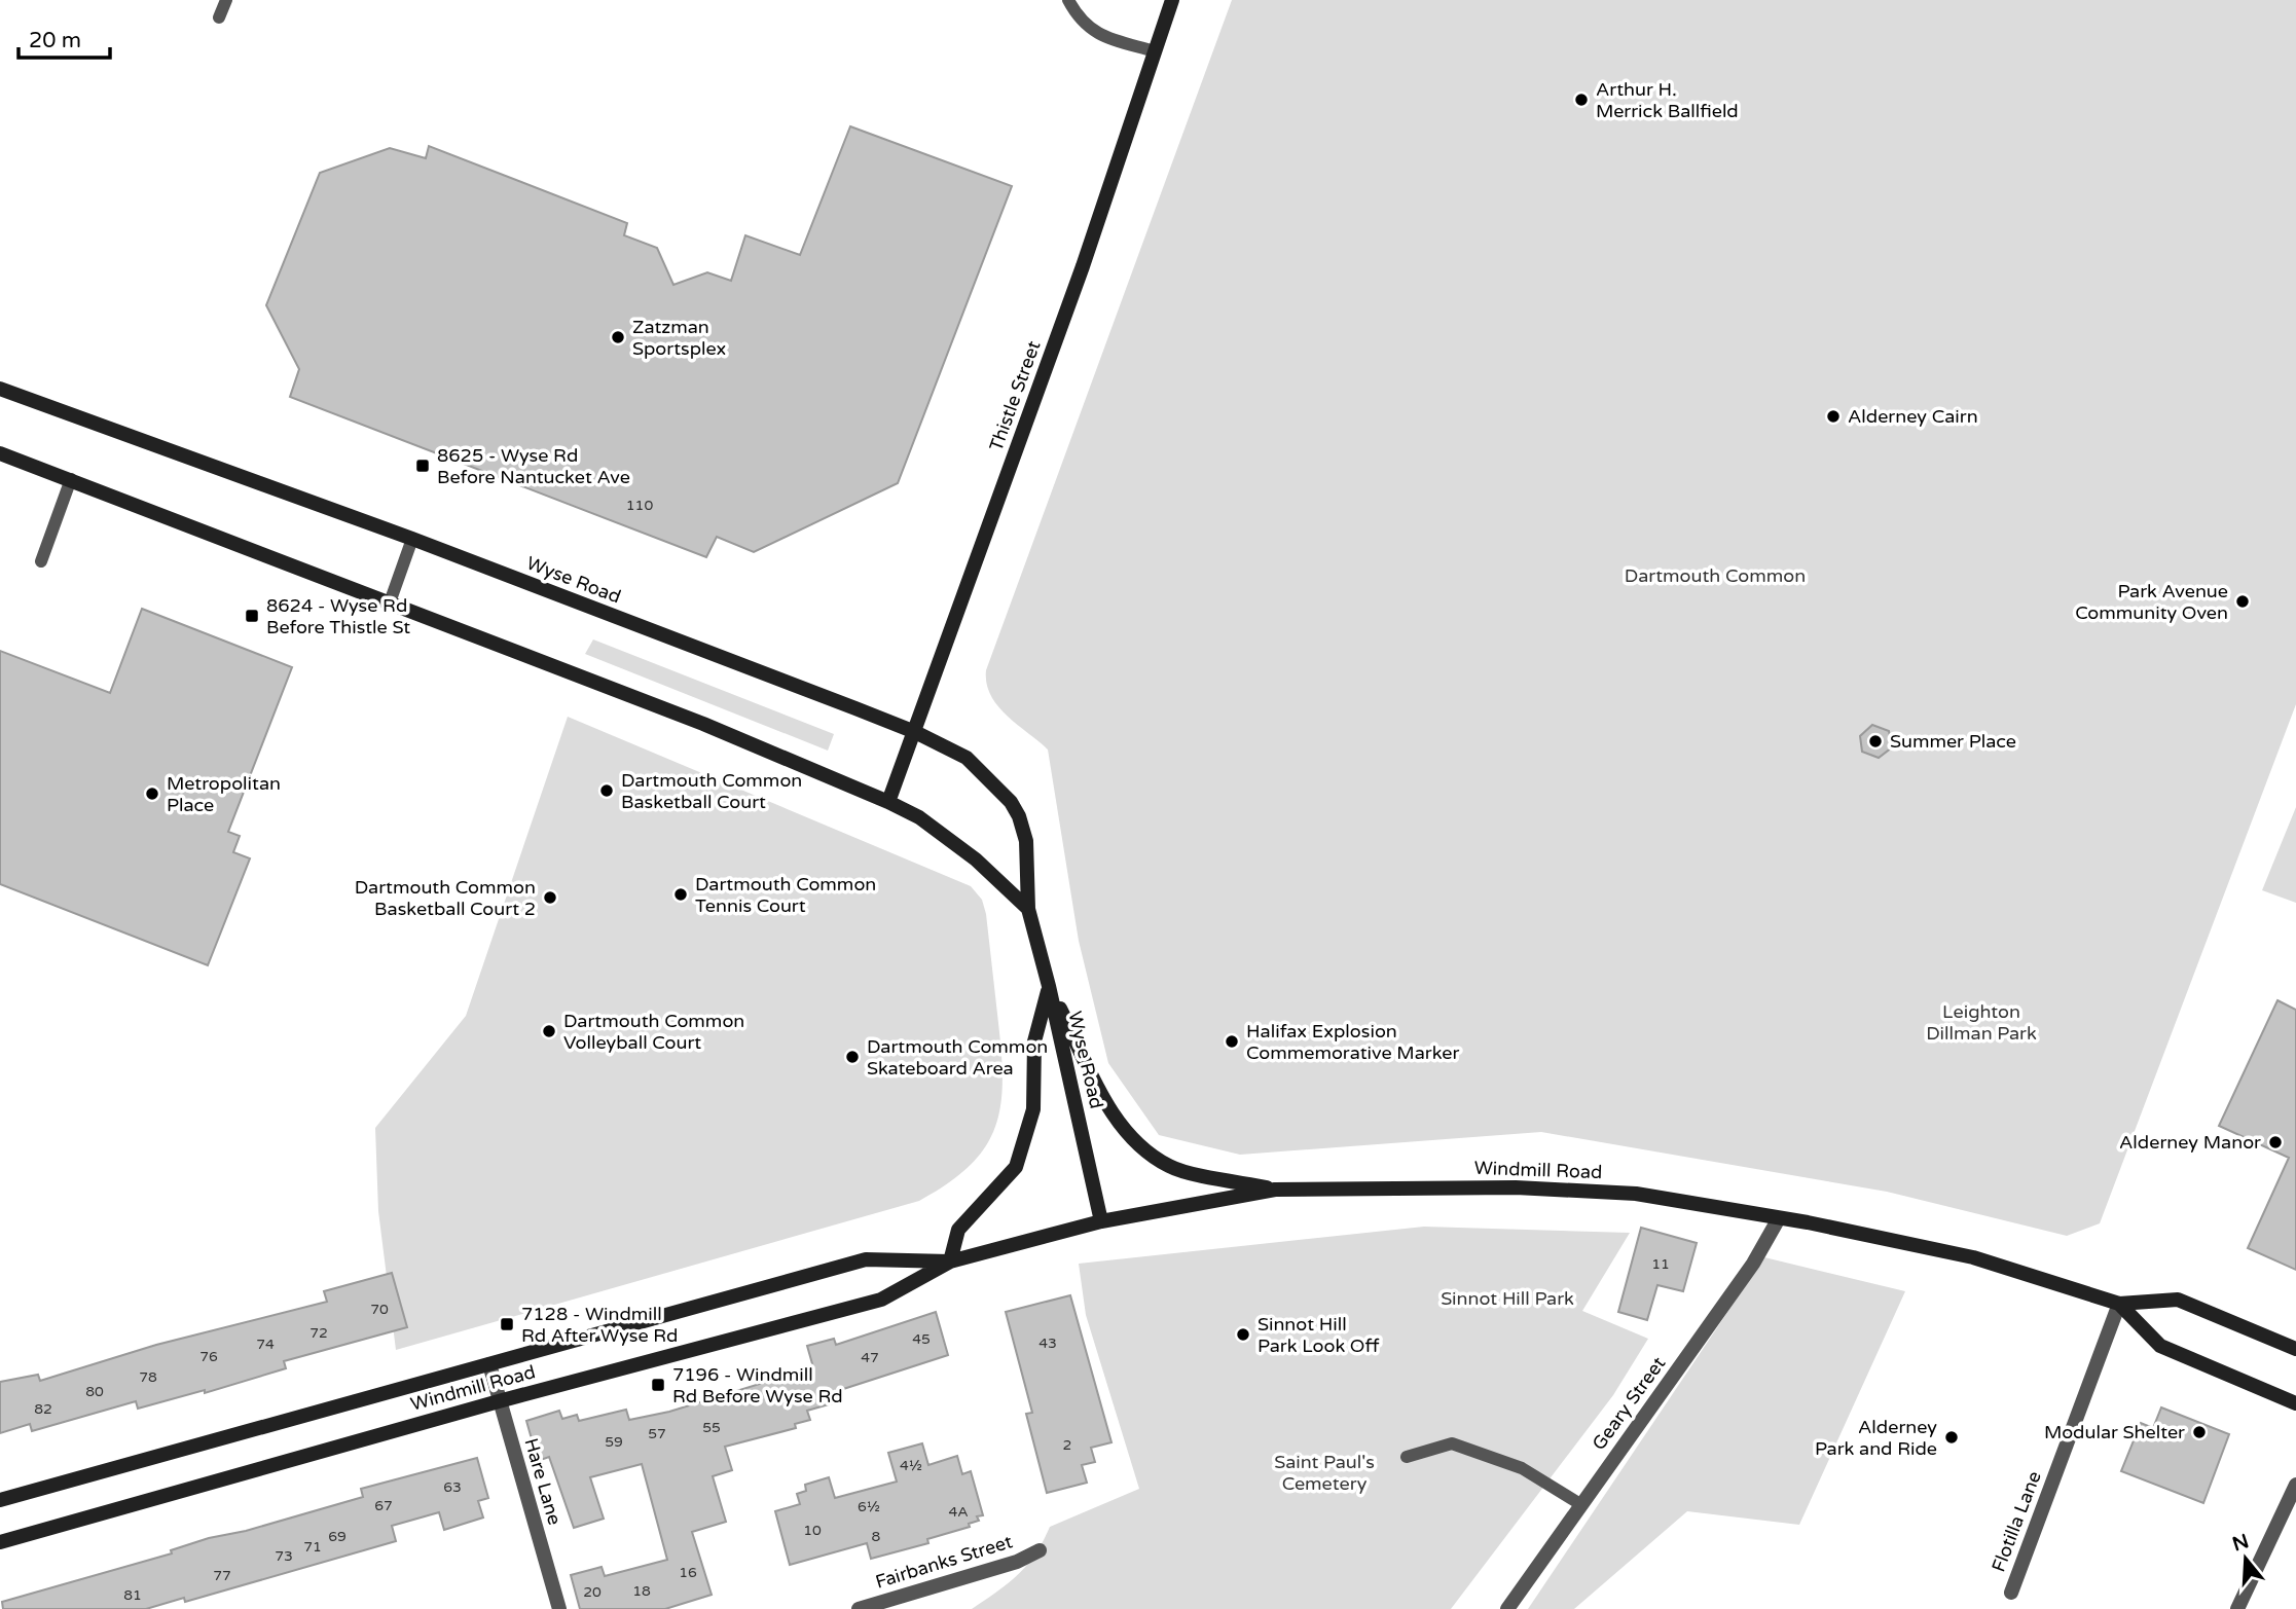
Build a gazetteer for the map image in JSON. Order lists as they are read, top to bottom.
{
  "streets": {
    "main road": ["Thistle Street", "Wyse Road", "Windmill Road"],
    "street": [
      "Geary Street",
      "Hare Lane",
      "Flotilla Lane",
      "Fairbanks Street"
    ]
  },
  "crossings": [
    ["Thistle Street", "Wyse Road"],
    ["Wyse Road", "Windmill Road"],
    ["Windmill Road", "Geary Street"],
    ["Windmill Road", "Hare Lane"],
    ["Windmill Road", "Flotilla Lane"]
  ],
  "parks": [
    "Dartmouth Common",
    "Leighton Dillman Park",
    "Sinnot Hill Park",
    "Saint Paul's Cemetery"
  ],
  "places": {
    "other": [
      "Arthur H. Merrick Ballfield",
      "Zatzman Sportsplex",
      "Alderney Cairn",
      "Park Avenue Community Oven",
      "Summer Place",
      "Dartmouth Common Basketball Court",
      "Metropolitan Place",
      "Dartmouth Common Tennis Court",
      "Dartmouth Common Basketball Court 2",
      "Dartmouth Common Volleyball Court",
      "Halifax Explosion Commemorative Marker",
      "Dartmouth Common Skateboard Area",
      "Alderney Manor",
      "Sinnot Hill Park Look Off",
      "Modular Shelter",
      "Alderney Park and Ride"
    ],
    "transit": [
      "8625 - Wyse Rd Before Nantucket Ave",
      "8624 - Wyse Rd Before Thistle St",
      "7128 - Windmill Rd After Wyse Rd",
      "7196 - Windmill Rd Before Wyse Rd"
    ]
  },
  "house_numbers": [
    "110",
    "11",
    "70",
    "72",
    "45",
    "43",
    "74",
    "76",
    "47",
    "78",
    "80",
    "82",
    "55",
    "57",
    "59",
    "2",
    "4½",
    "63",
    "67",
    "6½",
    "4A",
    "10",
    "69",
    "8",
    "71",
    "73",
    "16",
    "77",
    "18",
    "20",
    "81"
  ],
  "scale_bar": "20 m",
  "north": "top"
}
